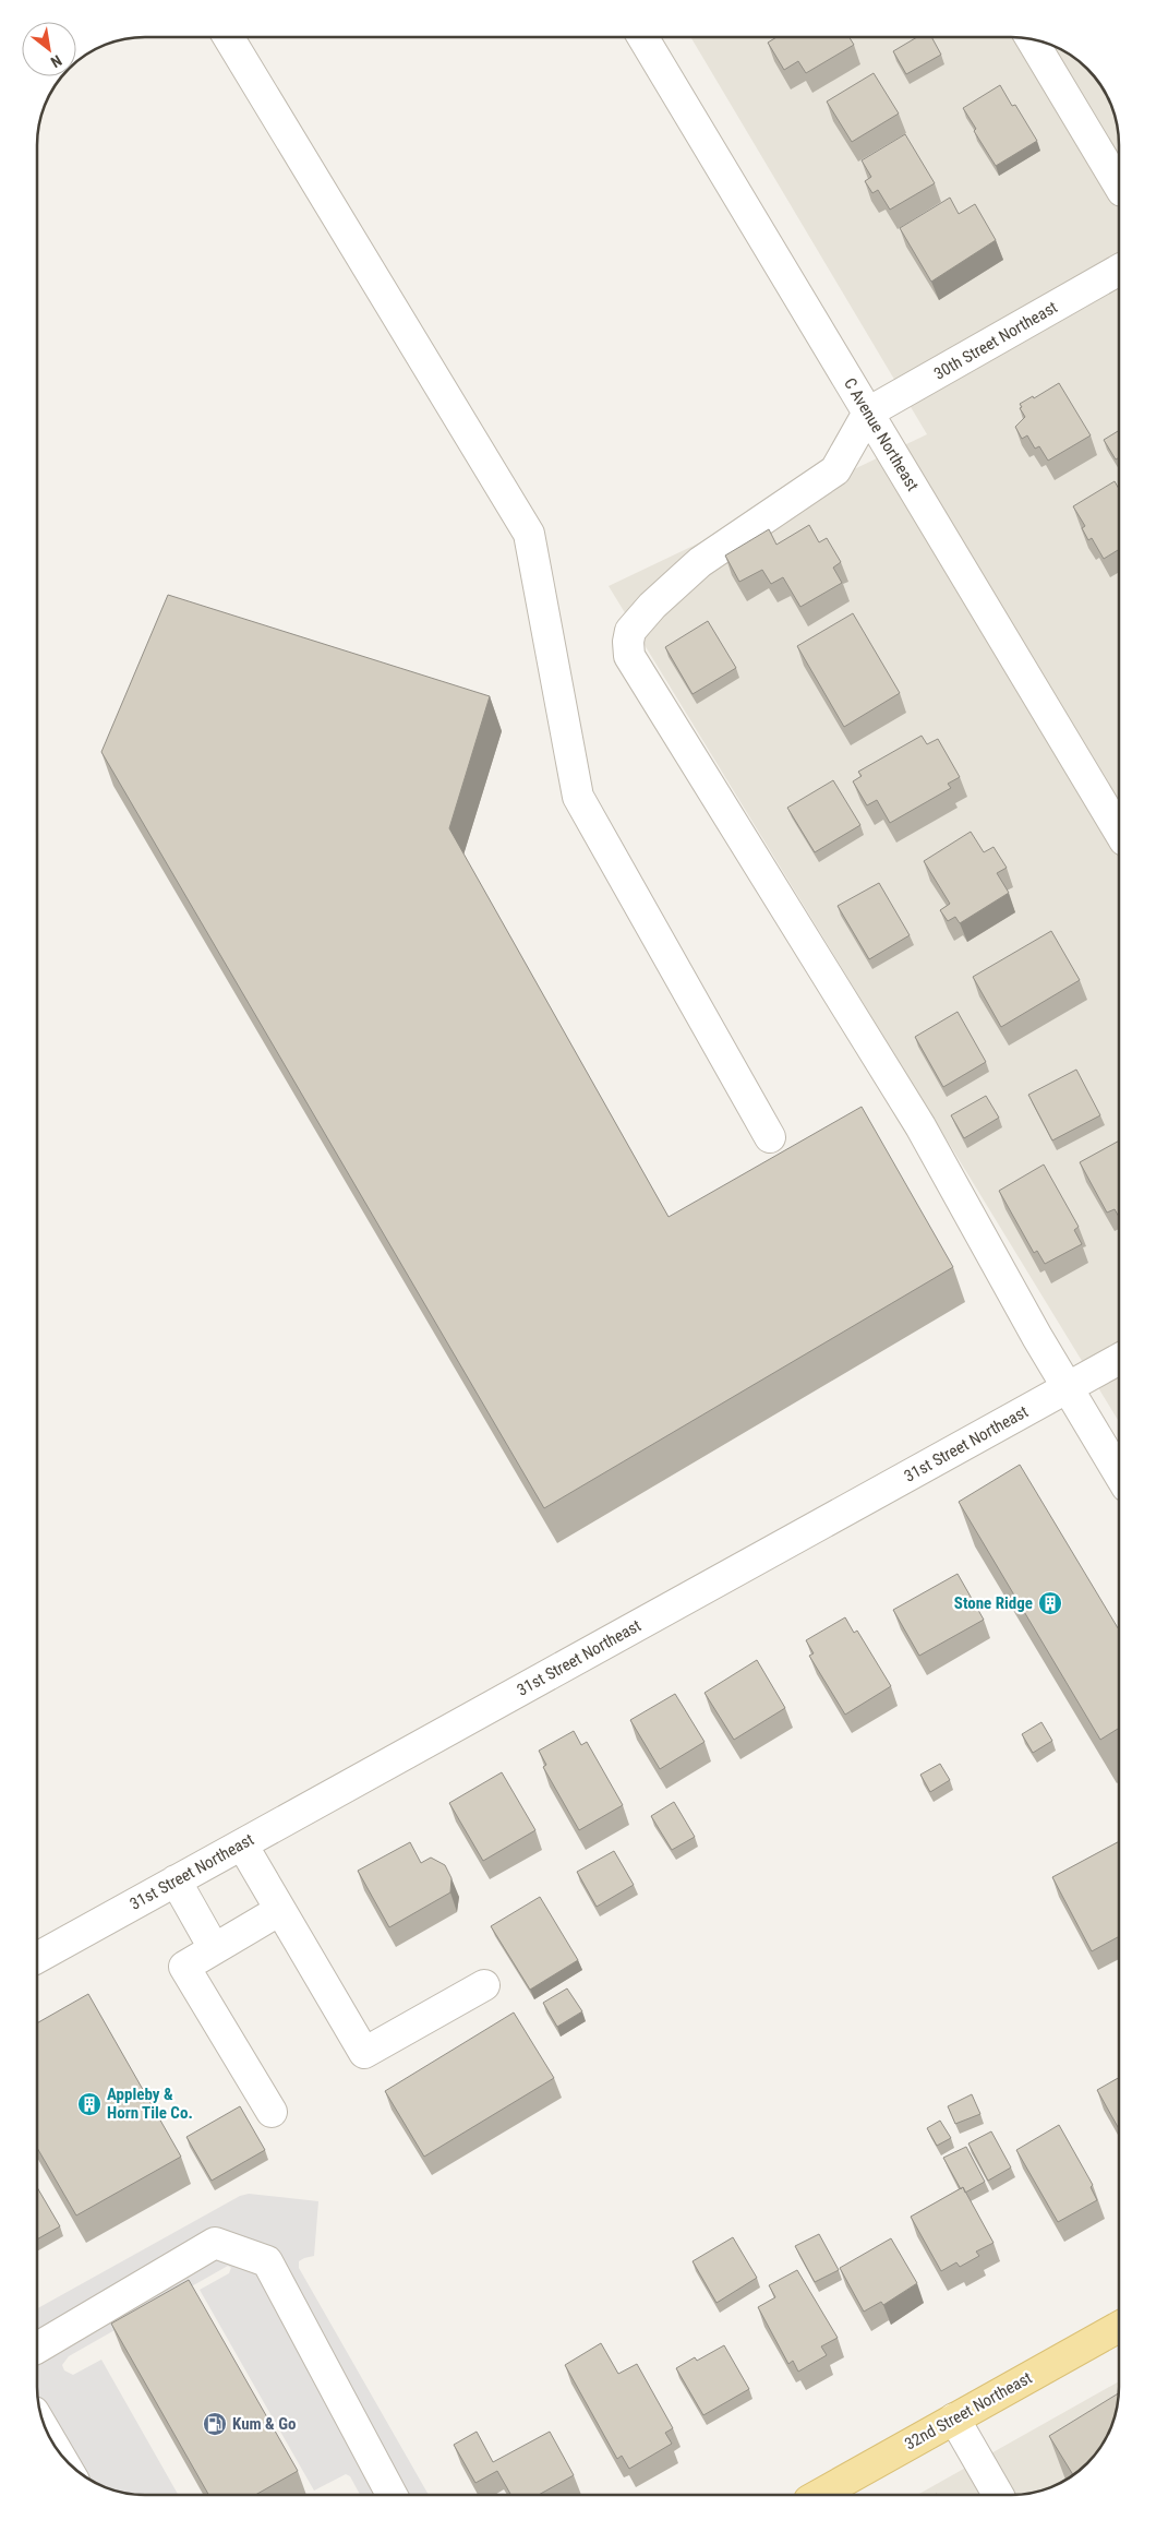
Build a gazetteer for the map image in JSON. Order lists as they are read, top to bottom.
{
  "streets": {
    "main road": ["32nd Street Northeast"],
    "street": ["30th Street Northeast", "C Avenue Northeast", "31st Street Northeast"]
  },
  "crossings": [
    ["30th Street Northeast", "C Avenue Northeast"]
  ],
  "places": {
    "building": ["Stone Ridge", "Appleby & Horn Tile Co."],
    "fuel station": ["Kum & Go"]
  },
  "north": "bottom right"
}
